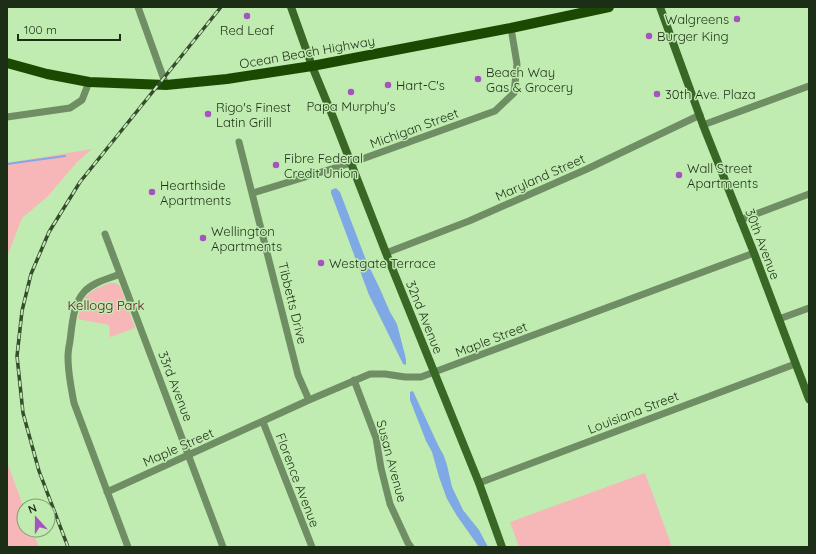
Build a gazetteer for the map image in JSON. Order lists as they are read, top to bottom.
{
  "streets": {
    "main road": ["Ocean Beach Highway"],
    "street": [
      "Michigan Street",
      "Maryland Street",
      "30th Avenue",
      "Tibbetts Drive",
      "32nd Avenue",
      "Maple Street",
      "33rd Avenue",
      "Louisiana Street",
      "Susan Avenue",
      "Florence Avenue"
    ]
  },
  "crossings": [
    ["Ocean Beach Highway", "Michigan Street"],
    ["Ocean Beach Highway", "32nd Avenue"],
    ["Michigan Street", "Tibbetts Drive"],
    ["Michigan Street", "32nd Avenue"],
    ["Maryland Street", "30th Avenue"],
    ["Maryland Street", "32nd Avenue"],
    ["30th Avenue", "Maple Street"],
    ["30th Avenue", "Louisiana Street"],
    ["Tibbetts Drive", "Maple Street"],
    ["32nd Avenue", "Maple Street"],
    ["32nd Avenue", "Louisiana Street"],
    ["Maple Street", "33rd Avenue"],
    ["Maple Street", "Susan Avenue"],
    ["Maple Street", "Florence Avenue"]
  ],
  "parks": ["Kellogg Park"],
  "places": [
    "Red Leaf",
    "Walgreens",
    "Burger King",
    "Beach Way Gas & Grocery",
    "Hart-C's",
    "Papa Murphy's",
    "30th Ave. Plaza",
    "Rigo's Finest Latin Grill",
    "Fibre Federal Credit Union",
    "Wall Street Apartments",
    "Hearthside Apartments",
    "Wellington Apartments",
    "Westgate Terrace"
  ],
  "scale_bar": "100 m",
  "north": "top"
}
